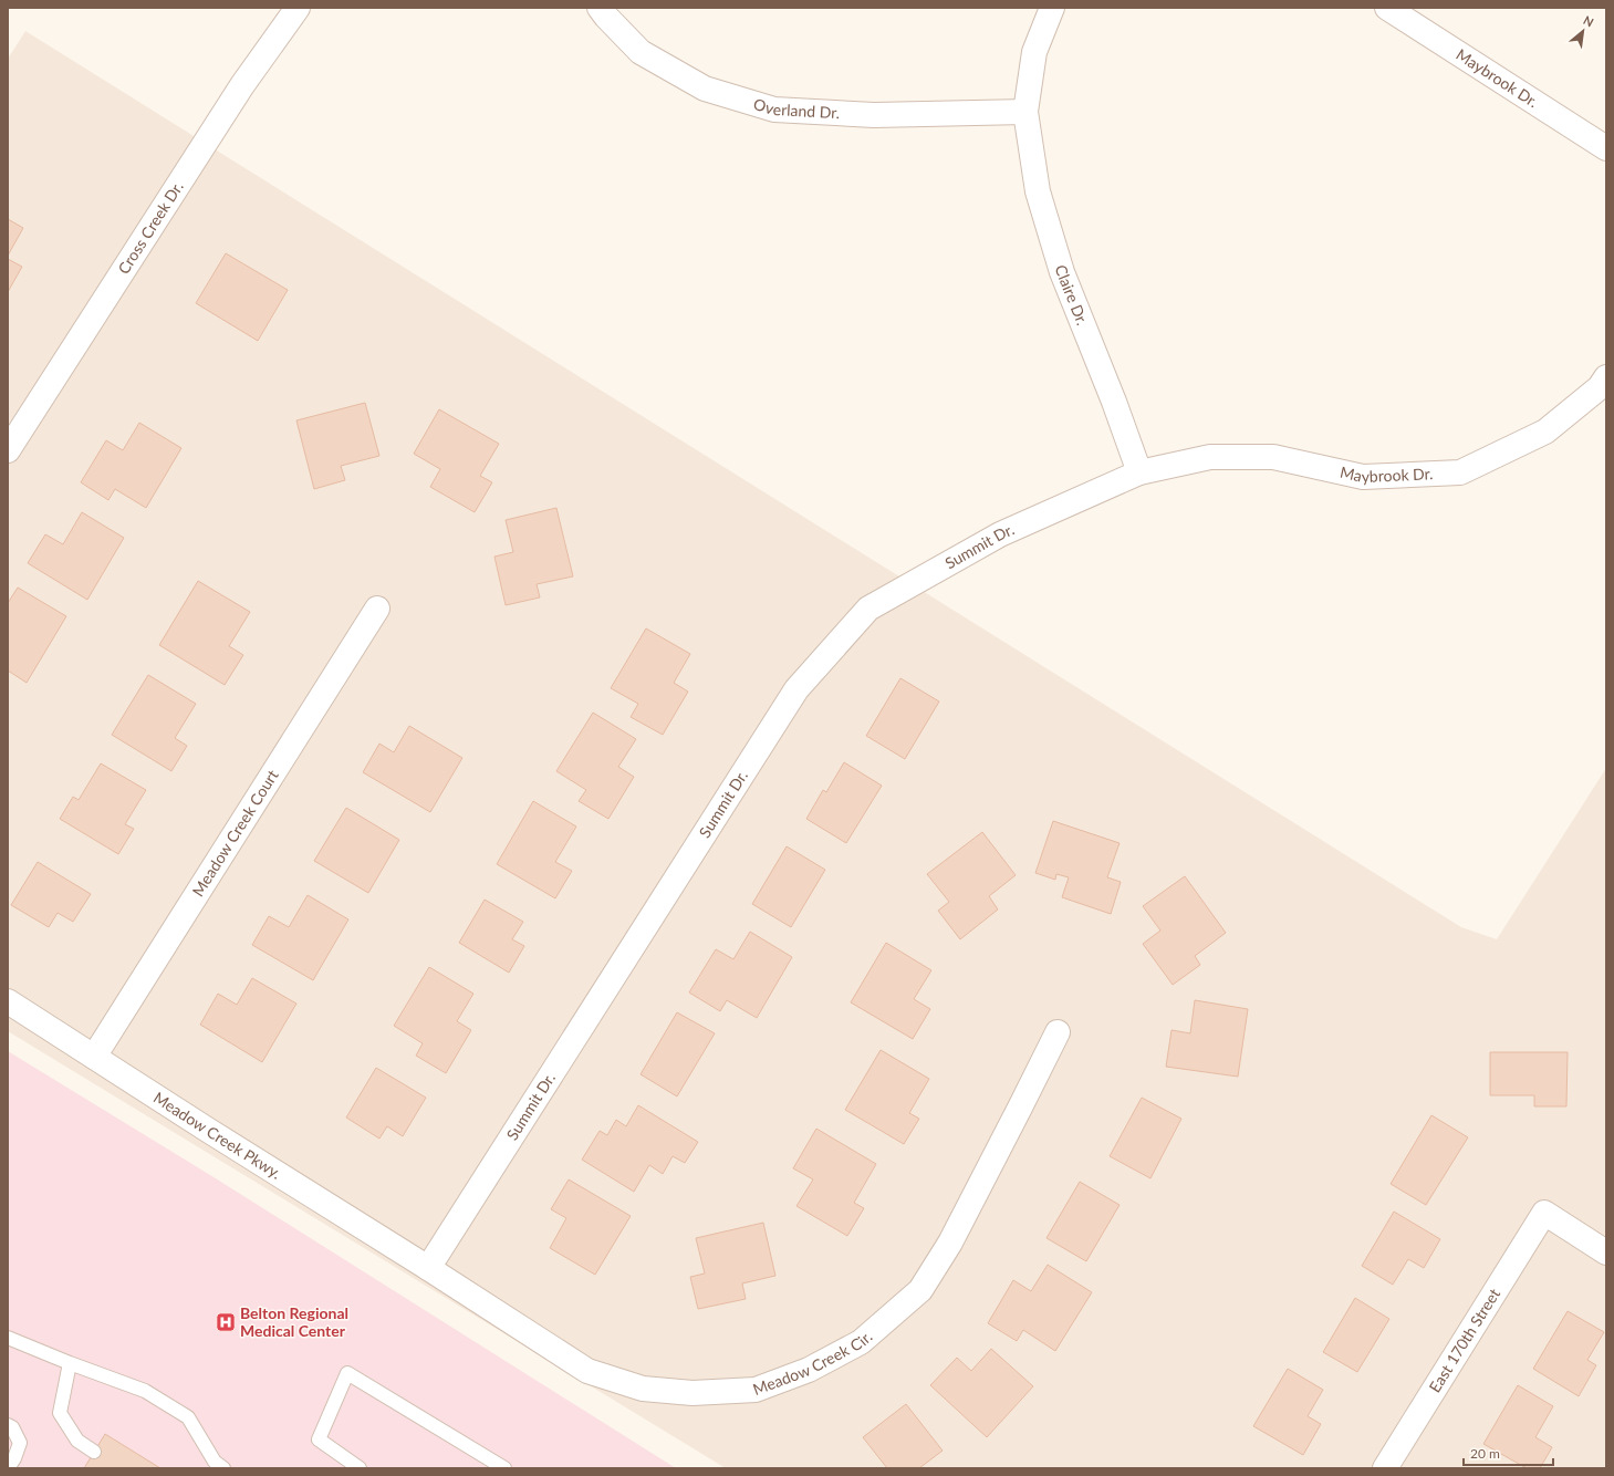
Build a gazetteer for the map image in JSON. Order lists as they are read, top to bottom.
{
  "streets": {
    "street": [
      "Maybrook Dr.",
      "Overland Dr.",
      "Cross Creek Dr.",
      "Claire Dr.",
      "Summit Dr.",
      "Meadow Creek Court",
      "Meadow Creek Pkwy.",
      "East 170th Street",
      "Meadow Creek Cir."
    ]
  },
  "crossings": [
    ["Maybrook Dr.", "Claire Dr."],
    ["Maybrook Dr.", "Summit Dr."],
    ["Overland Dr.", "Claire Dr."],
    ["Claire Dr.", "Summit Dr."],
    ["Summit Dr.", "Meadow Creek Pkwy."],
    ["Summit Dr.", "Meadow Creek Cir."],
    ["Meadow Creek Court", "Meadow Creek Pkwy."],
    ["Meadow Creek Pkwy.", "Meadow Creek Cir."]
  ],
  "places": {
    "hospital": ["Belton Regional Medical Center"]
  },
  "scale_bar": "20 m",
  "north": "top right"
}
